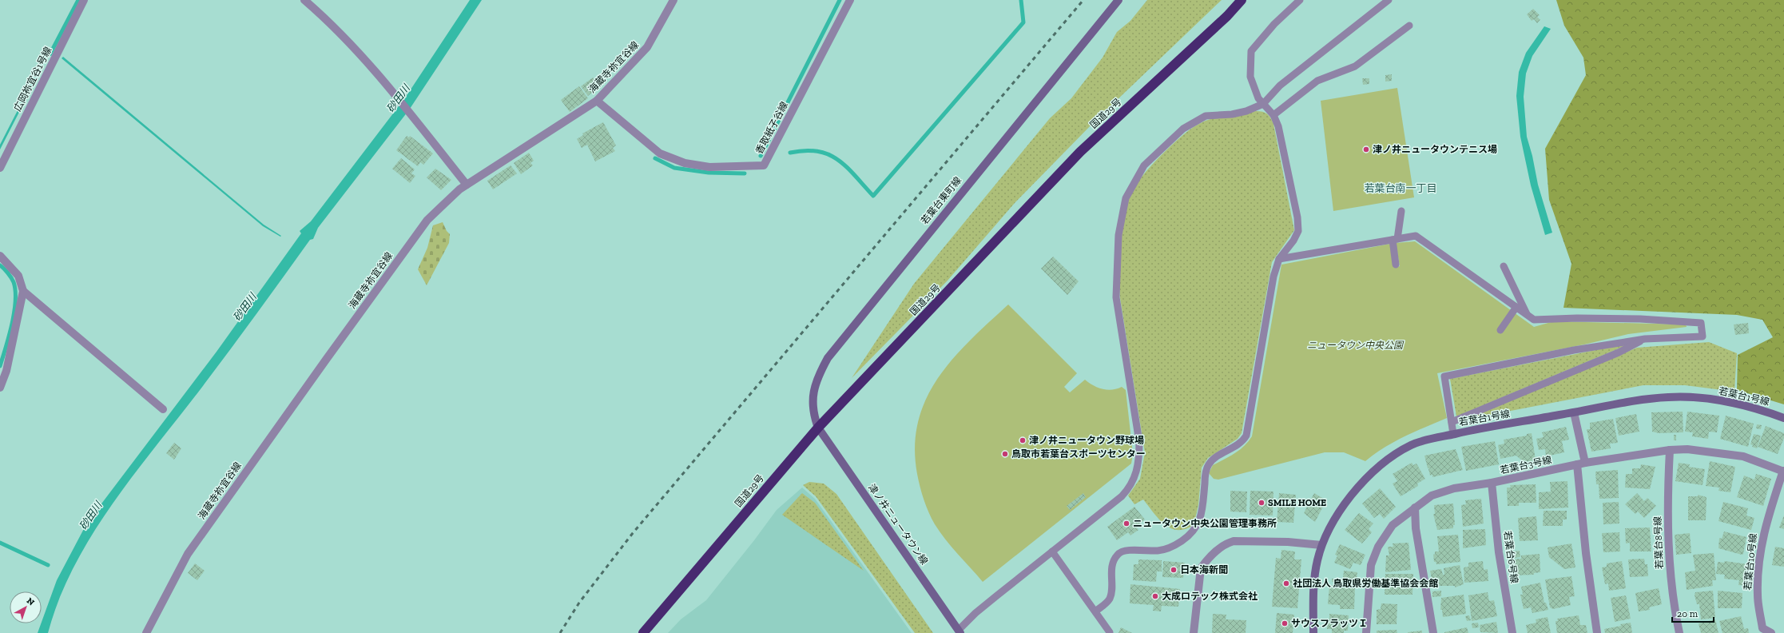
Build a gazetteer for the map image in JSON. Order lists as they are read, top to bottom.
{
  "streets": {
    "highway": ["国道29号"],
    "street": [
      "海蔵寺祢宜谷線",
      "広岡祢宜谷1号線",
      "香取紙子谷線",
      "若葉台東町線",
      "若葉台1号線",
      "若葉台3号線",
      "津ノ井ニュータウン線",
      "若葉台8号線",
      "若葉台6号線",
      "若葉台10号線"
    ]
  },
  "crossings": [
    ["海蔵寺祢宜谷線", "香取紙子谷線"],
    ["国道29号", "若葉台東町線"],
    ["国道29号", "津ノ井ニュータウン線"],
    ["若葉台東町線", "津ノ井ニュータウン線"],
    ["若葉台3号線", "若葉台8号線"],
    ["若葉台3号線", "若葉台6号線"],
    ["若葉台3号線", "若葉台10号線"]
  ],
  "districts": ["若葉台南一丁目"],
  "water": ["砂田川"],
  "parks": ["ニュータウン中央公園"],
  "places": [
    "津ノ井ニュータウンテニス場",
    "津ノ井ニュータウン野球場",
    "鳥取市若葉台スポーツセンター",
    "SMILE HOME",
    "ニュータウン中央公園管理事務所",
    "日本海新聞",
    "社団法人 鳥取県労働基準協会会館",
    "大成ロテック株式会社",
    "サウスフラッツＩ"
  ],
  "scale_bar": "20 m",
  "north": "top right"
}
